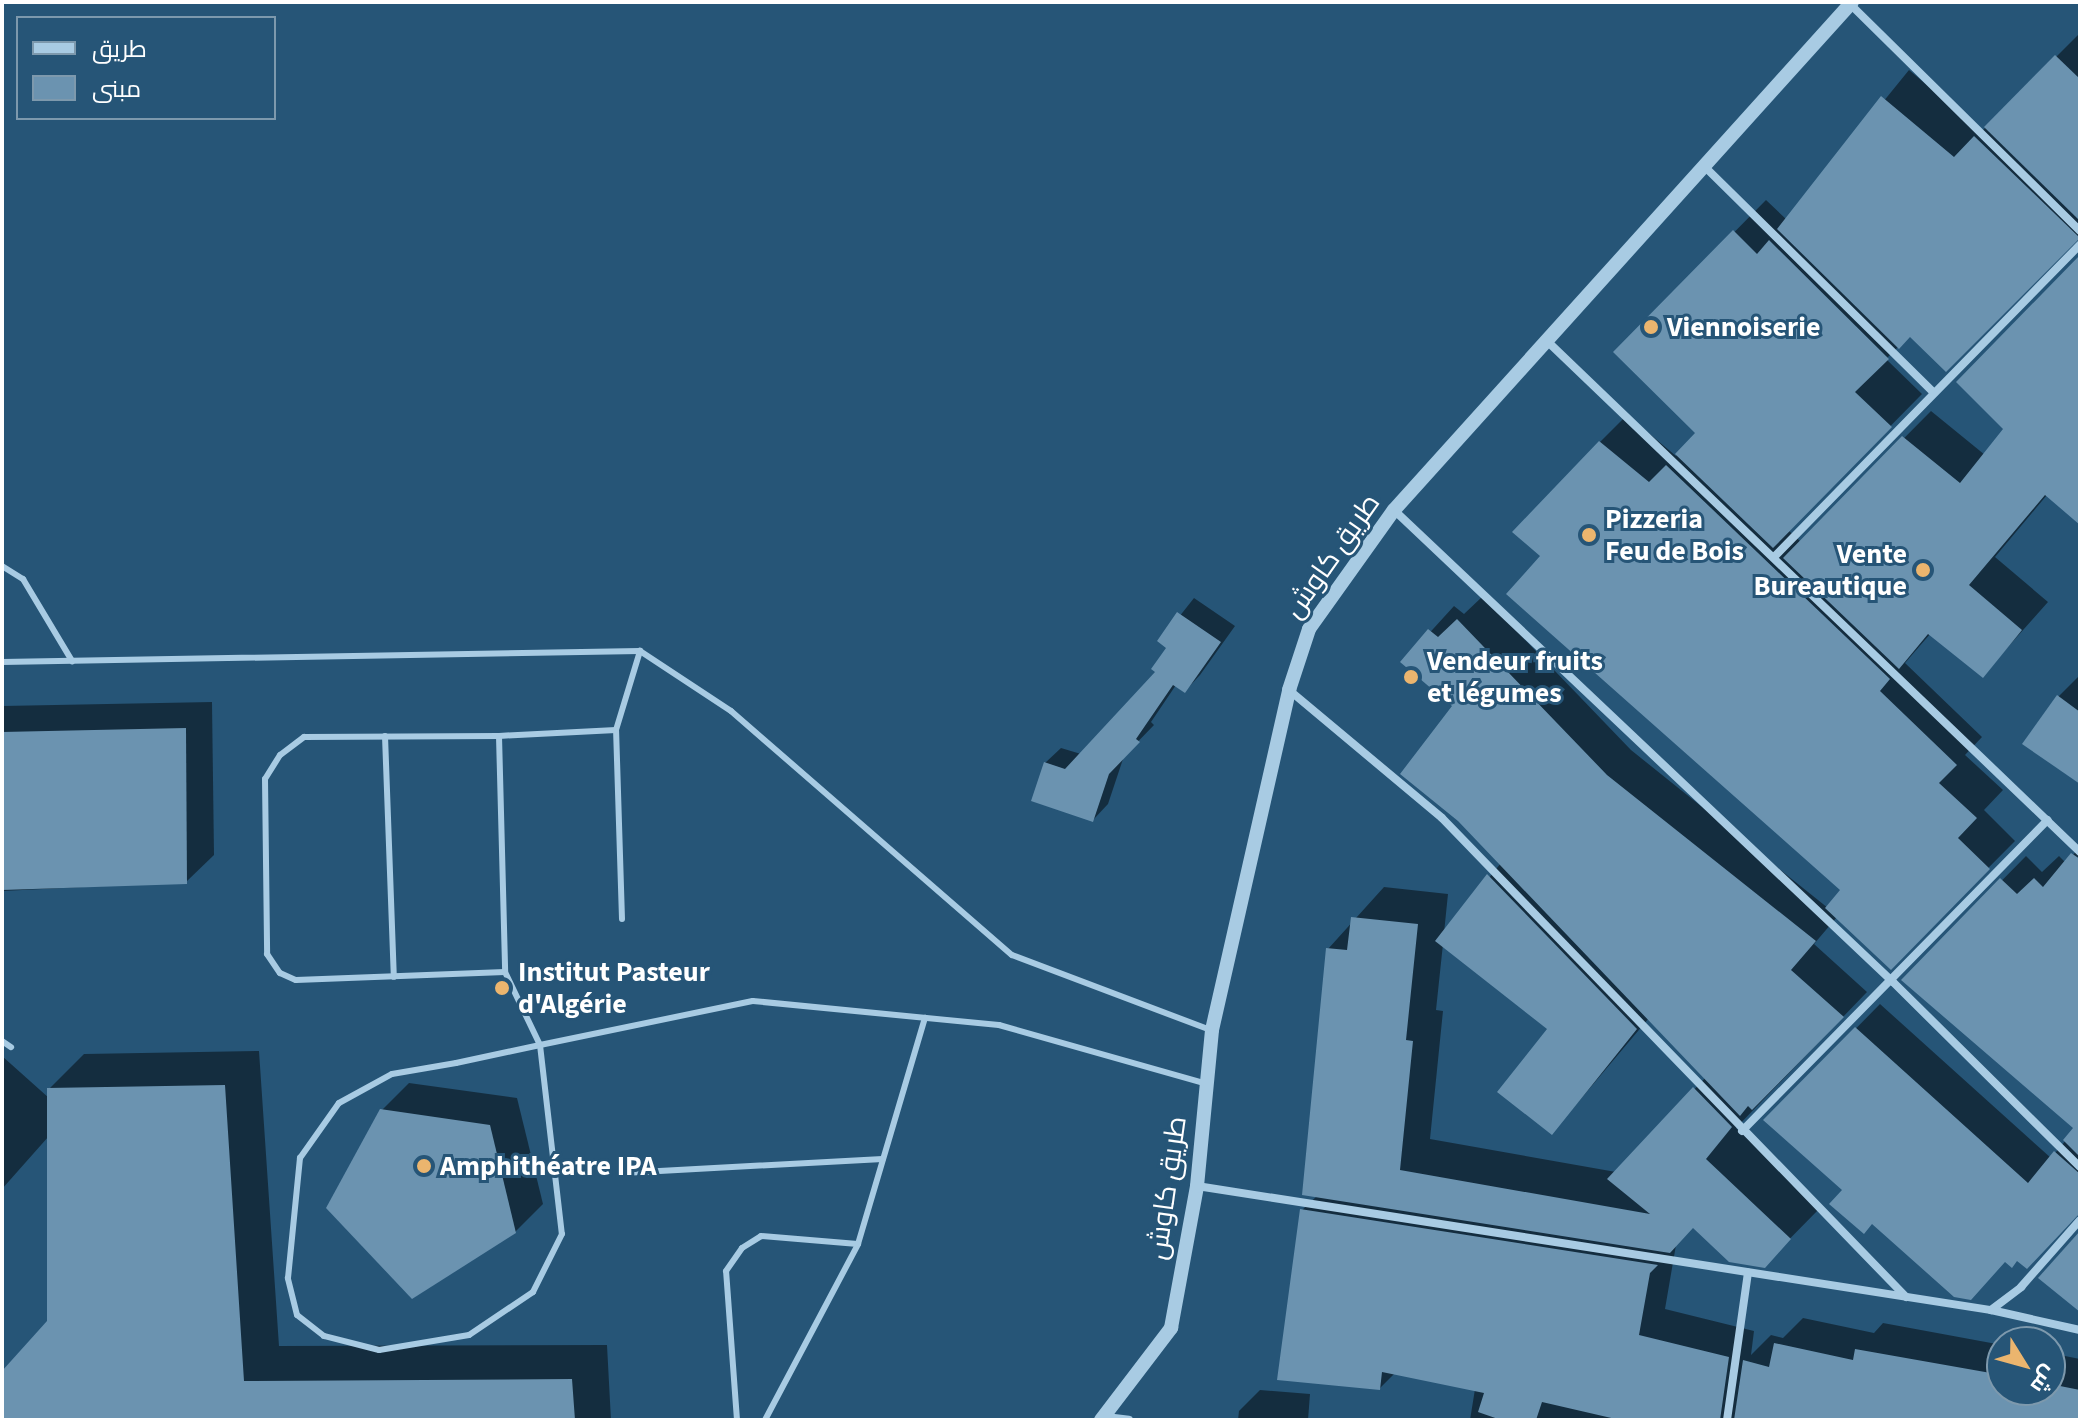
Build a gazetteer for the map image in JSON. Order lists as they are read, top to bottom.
{
  "streets": {
    "street": ["طريق كاوش"]
  },
  "places": [
    "Viennoiserie",
    "Pizzeria Feu de Bois",
    "Vente Bureautique",
    "Vendeur fruits et légumes",
    "Institut Pasteur d'Algérie",
    "Amphithéatre IPA"
  ],
  "legend": ["طريق", "مبنى"],
  "north": "bottom right"
}
